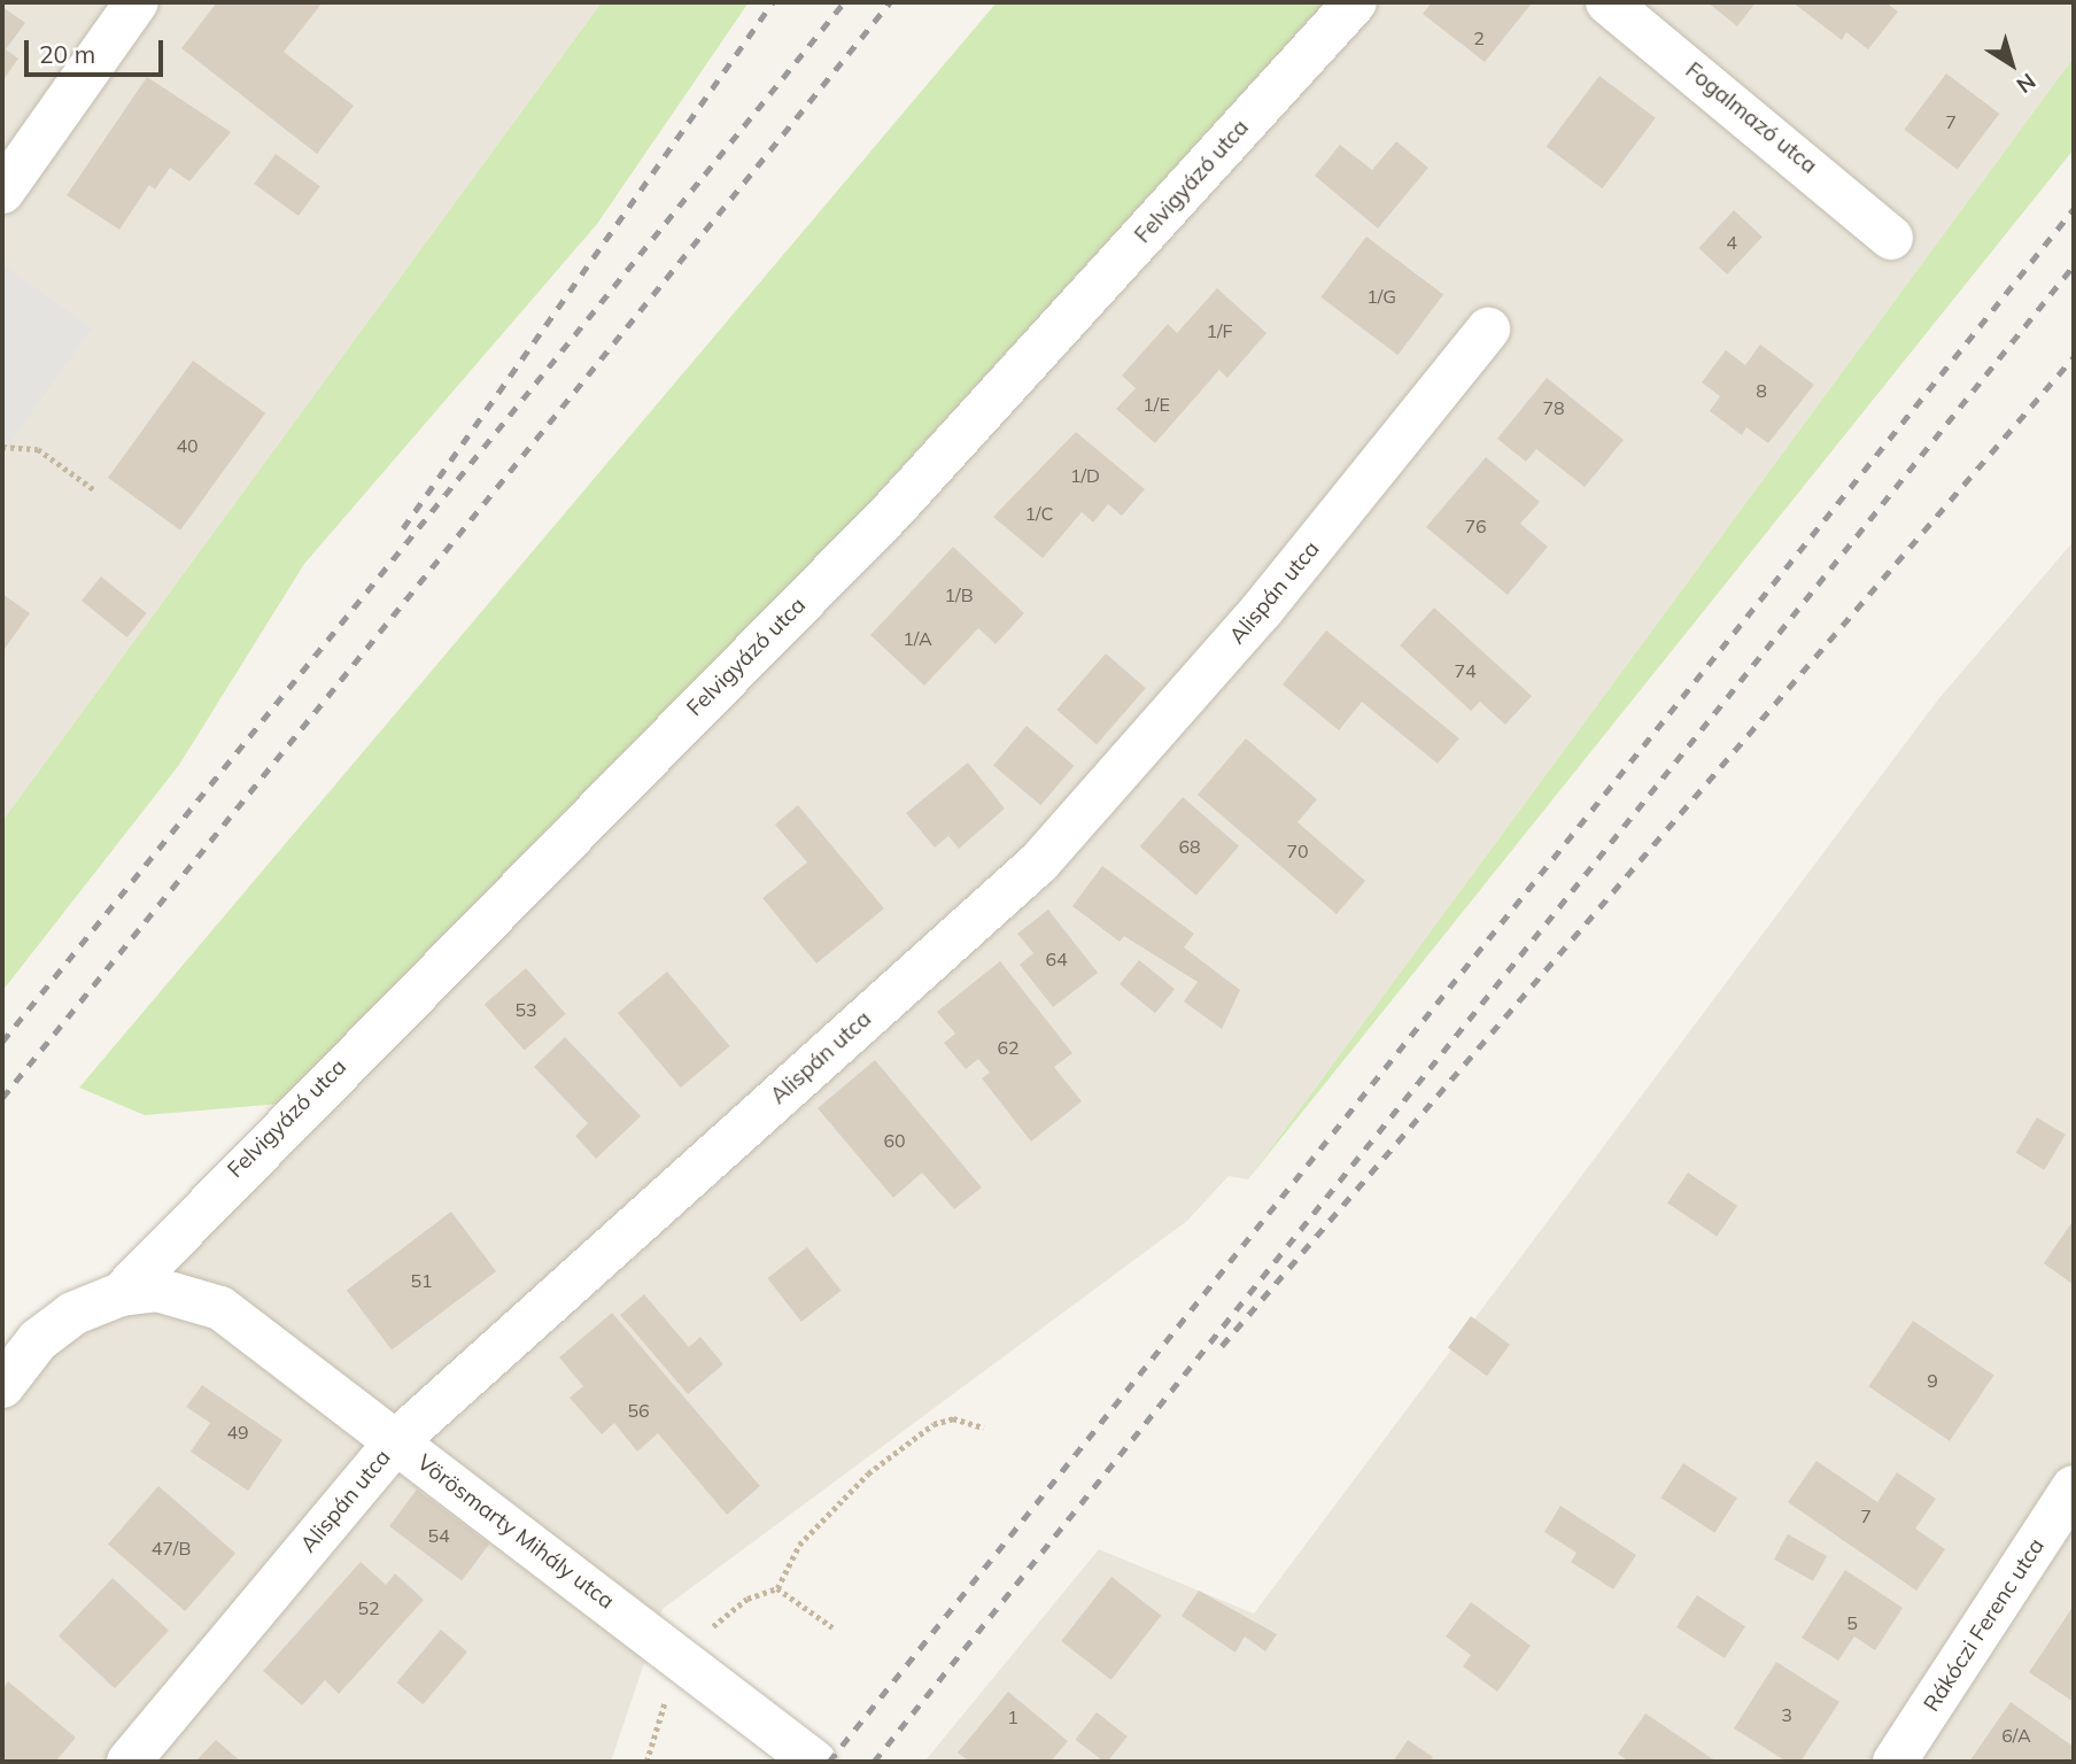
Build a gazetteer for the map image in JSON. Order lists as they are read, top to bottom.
{
  "streets": {
    "street": [
      "Fogalmazó utca",
      "Felvigyázó utca",
      "Alispán utca",
      "Vörösmarty Mihály utca",
      "Rákóczi Ferenc utca"
    ]
  },
  "crossings": [
    ["Felvigyázó utca", "Vörösmarty Mihály utca"],
    ["Alispán utca", "Vörösmarty Mihály utca"]
  ],
  "house_numbers": [
    "2",
    "7",
    "4",
    "1/G",
    "1/F",
    "8",
    "1/E",
    "78",
    "40",
    "1/D",
    "1/C",
    "76",
    "1/B",
    "1/A",
    "74",
    "68",
    "70",
    "64",
    "53",
    "62",
    "60",
    "51",
    "9",
    "56",
    "49",
    "7",
    "54",
    "47/B",
    "52",
    "5",
    "3",
    "1",
    "6/A"
  ],
  "scale_bar": "20 m",
  "north": "bottom right"
}
